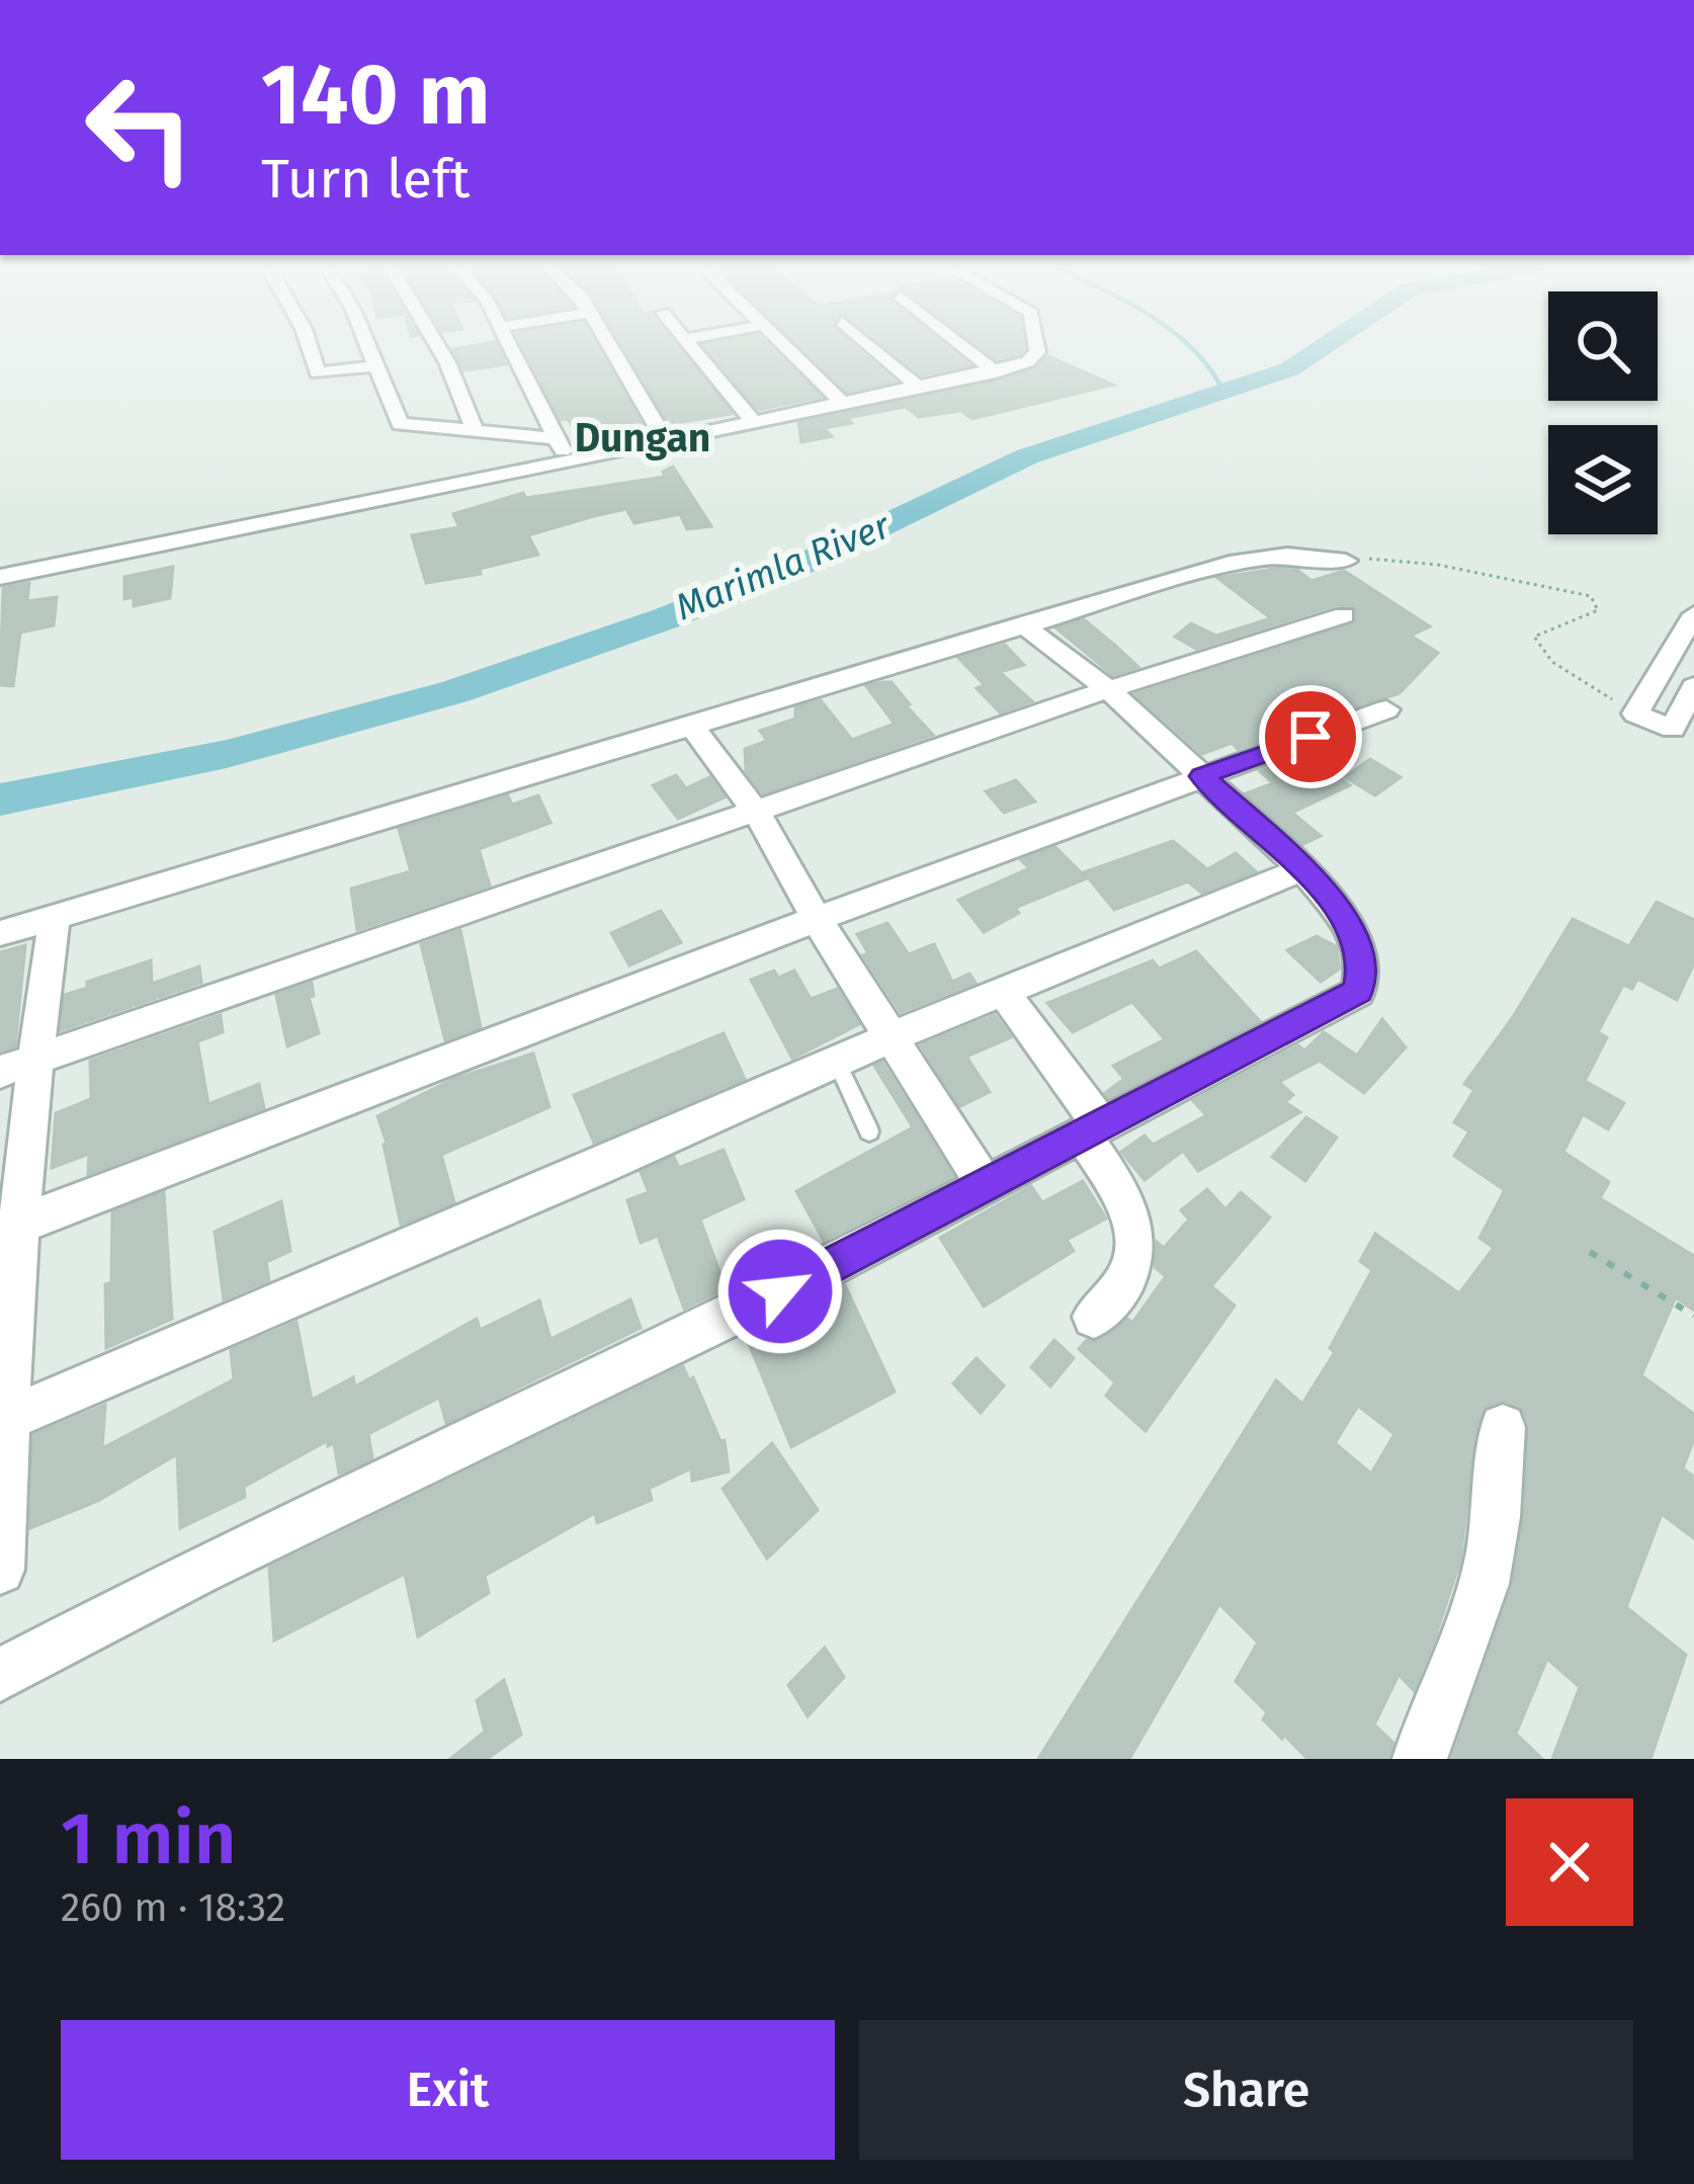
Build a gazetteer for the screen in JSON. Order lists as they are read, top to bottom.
{
  "districts": ["Dungan"],
  "water": ["Marimla River"],
  "page": {
    "turn": ["140 m", "Turn left"],
    "heading": ["1 min", "260 m · 18:32"],
    "buttons": ["Exit", "Share"]
  }
}
